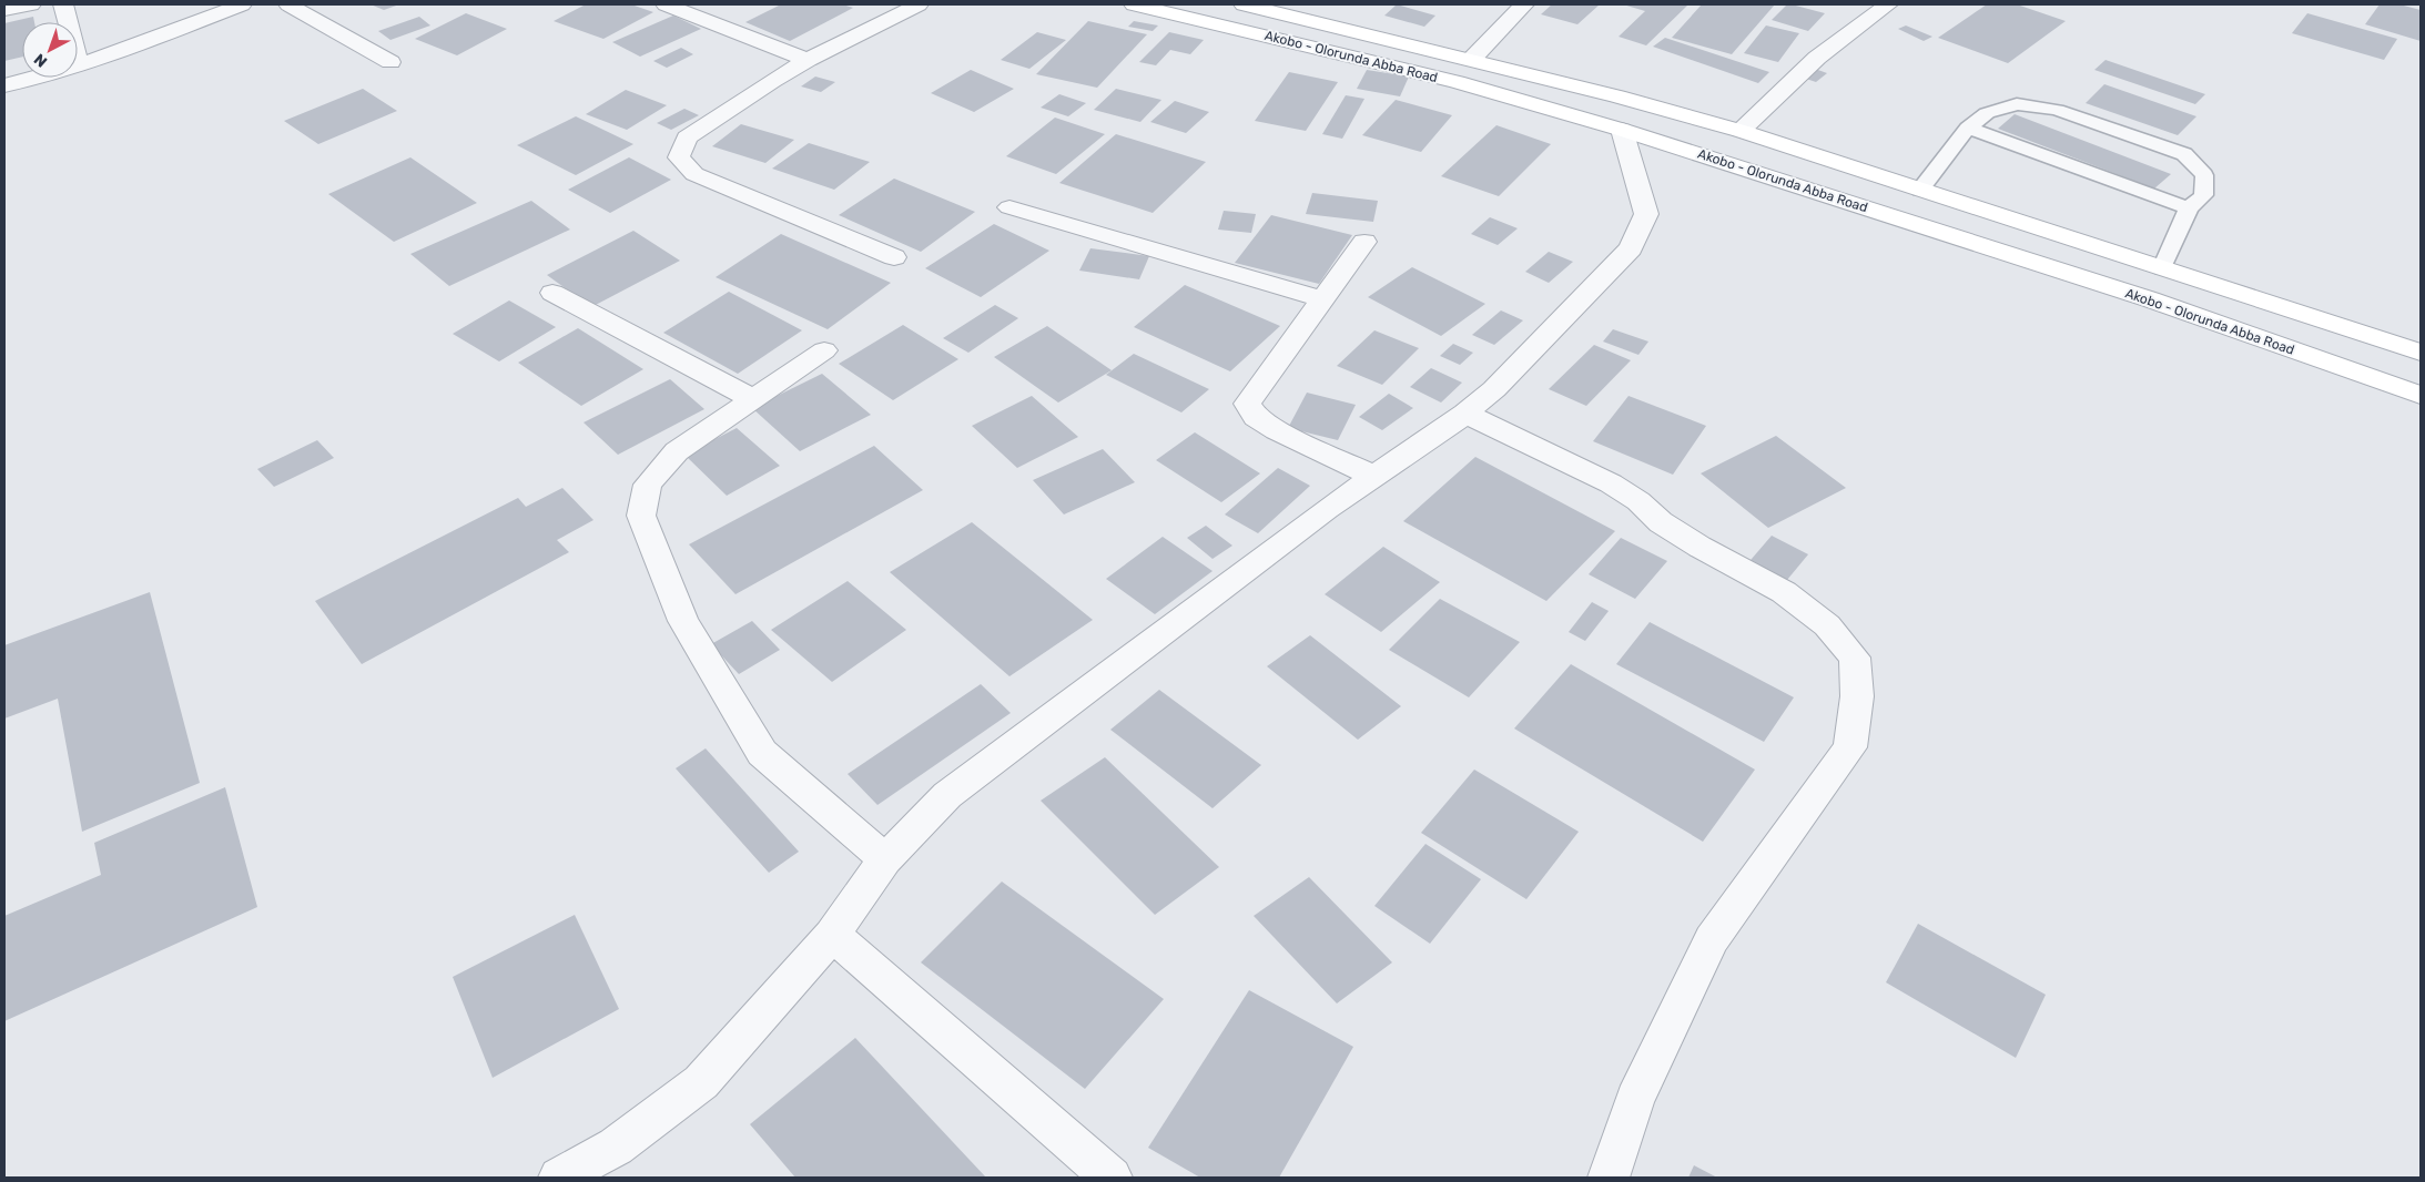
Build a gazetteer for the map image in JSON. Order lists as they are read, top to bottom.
{
  "streets": {
    "main road": ["Akobo - Olorunda Abba Road"]
  },
  "north": "bottom left"
}
